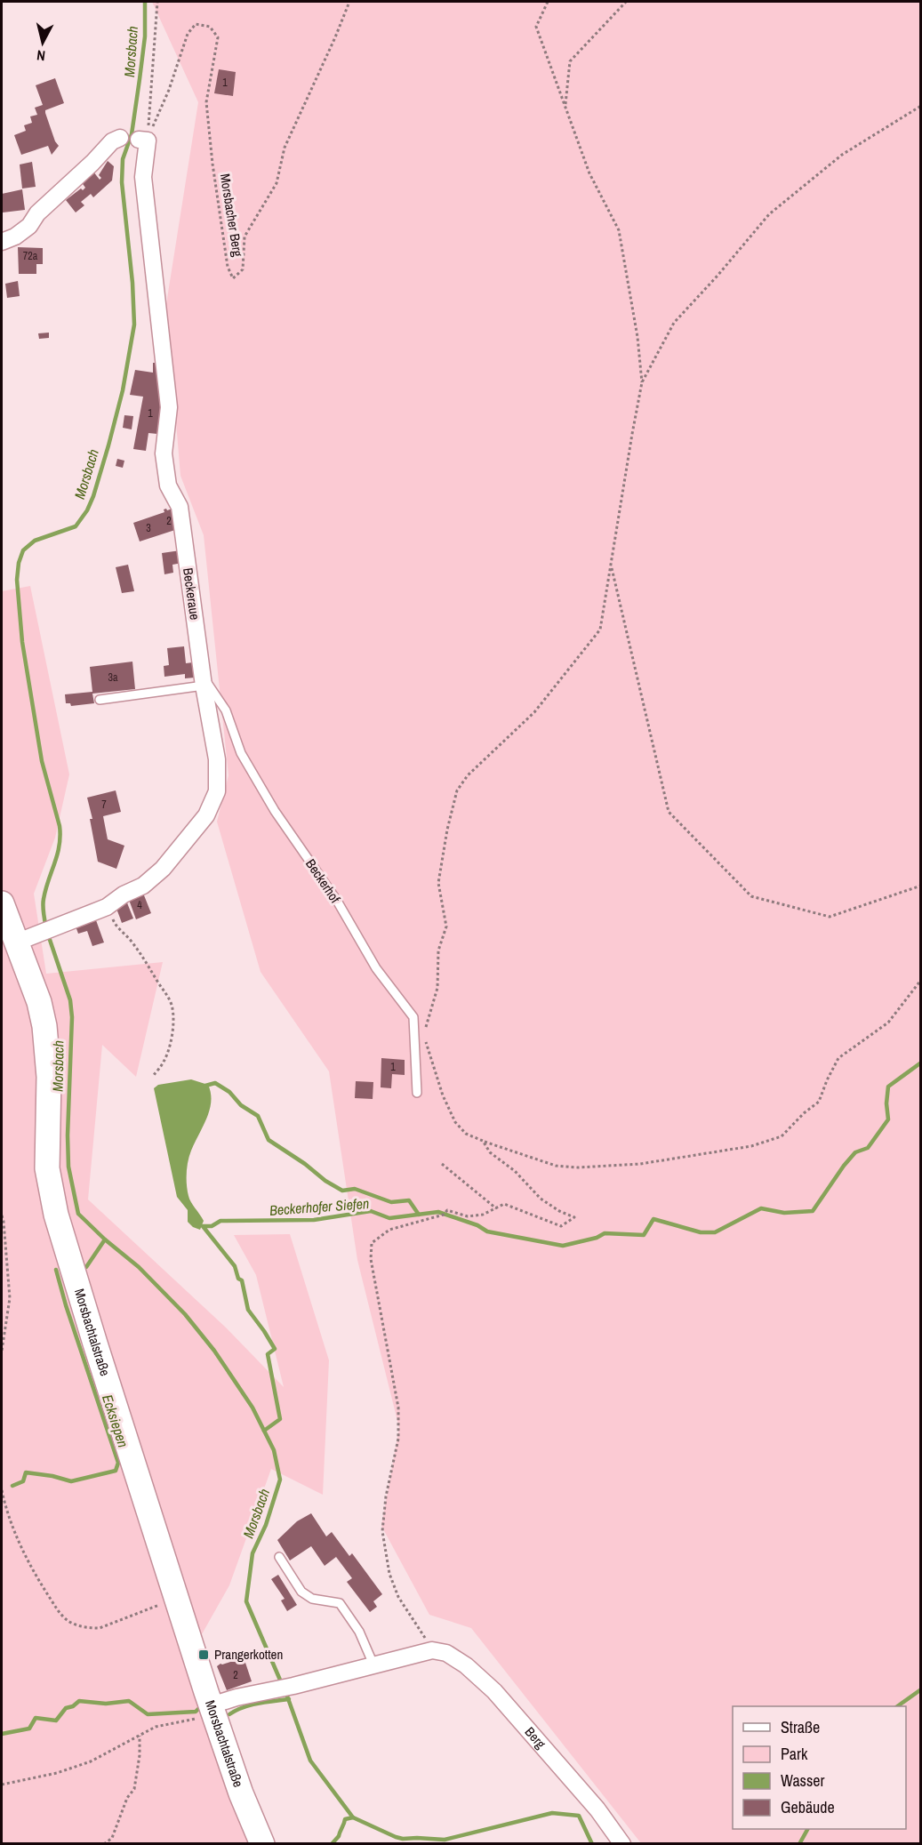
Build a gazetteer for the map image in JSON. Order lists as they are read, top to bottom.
{
  "streets": {
    "main road": ["Morsbachtalstraße"],
    "street": ["Beckeraue", "Berg"],
    "lane": ["Beckerhof"],
    "path": ["Morsbacher Berg"]
  },
  "crossings": [
    ["Morsbacher Berg", "Beckeraue"],
    ["Beckeraue", "Beckerhof"],
    ["Beckeraue", "Morsbachtalstraße"]
  ],
  "water": ["Morsbach", "Beckerhofer Siefen", "Ecksiepen"],
  "places": {
    "transit": ["Prangerkotten"]
  },
  "house_numbers": [
    "1",
    "72a",
    "1",
    "2",
    "3",
    "3a",
    "7",
    "4",
    "1",
    "2"
  ],
  "legend": [
    "Straße",
    "Park",
    "Wasser",
    "Gebäude"
  ],
  "north": "bottom"
}
